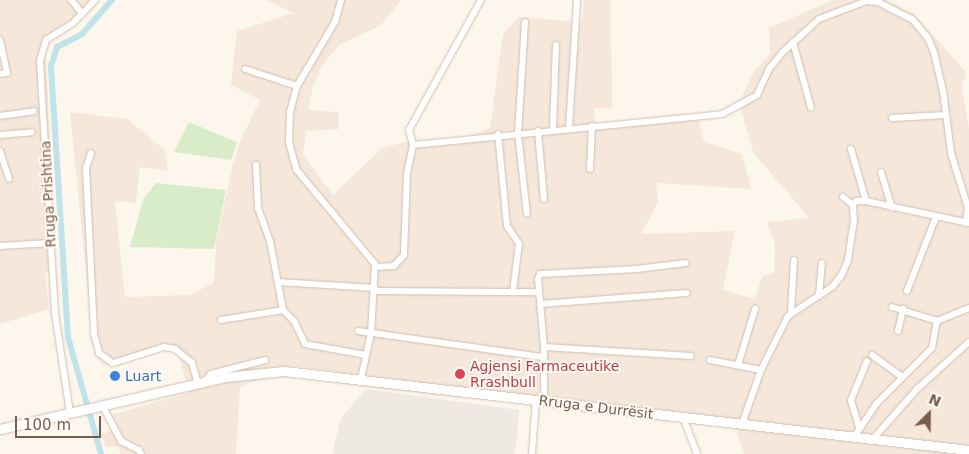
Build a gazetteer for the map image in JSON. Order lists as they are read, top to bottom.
{
  "streets": {
    "main road": ["Rruga e Durrësit"],
    "street": ["Rruga Prishtina"]
  },
  "crossings": [
    ["Rruga Prishtina", "Rruga e Durrësit"]
  ],
  "places": ["Agjensi Farmaceutike Rrashbull", "Luart"],
  "scale_bar": "100 m",
  "north": "top right"
}
